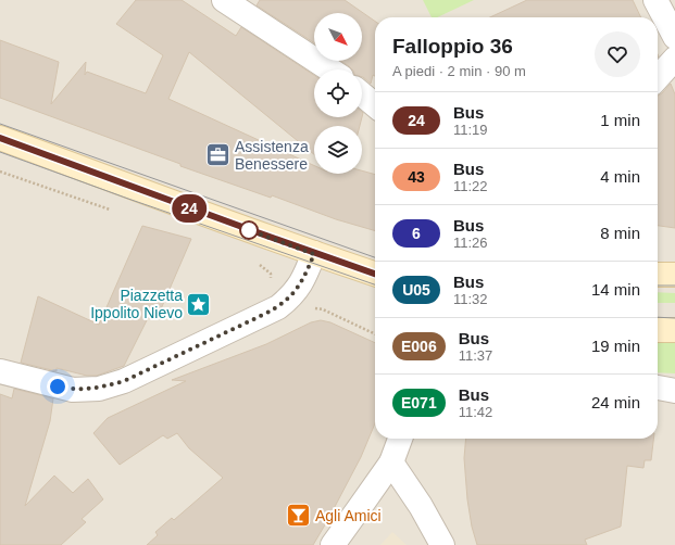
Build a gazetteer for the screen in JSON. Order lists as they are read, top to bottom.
{
  "places": {
    "office": ["Assistenza Benessere"],
    "place": ["Piazzetta Ippolito Nievo"],
    "bar": ["Agli Amici"]
  },
  "lines": ["bus line 24"],
  "north": "bottom right",
  "page": {
    "on_map": "24",
    "heading": ["Falloppio 36", "A piedi · 2 min · 90 m"],
    "list": [
      {
        "mark": "24",
        "name": "Bus",
        "note": "11:19",
        "value": "1 min"
      },
      {
        "mark": "43",
        "name": "Bus",
        "note": "11:22",
        "value": "4 min"
      },
      {
        "mark": "6",
        "name": "Bus",
        "note": "11:26",
        "value": "8 min"
      },
      {
        "mark": "U05",
        "name": "Bus",
        "note": "11:32",
        "value": "14 min"
      },
      {
        "mark": "E006",
        "name": "Bus",
        "note": "11:37",
        "value": "19 min"
      },
      {
        "mark": "E071",
        "name": "Bus",
        "note": "11:42",
        "value": "24 min"
      }
    ]
  }
}
